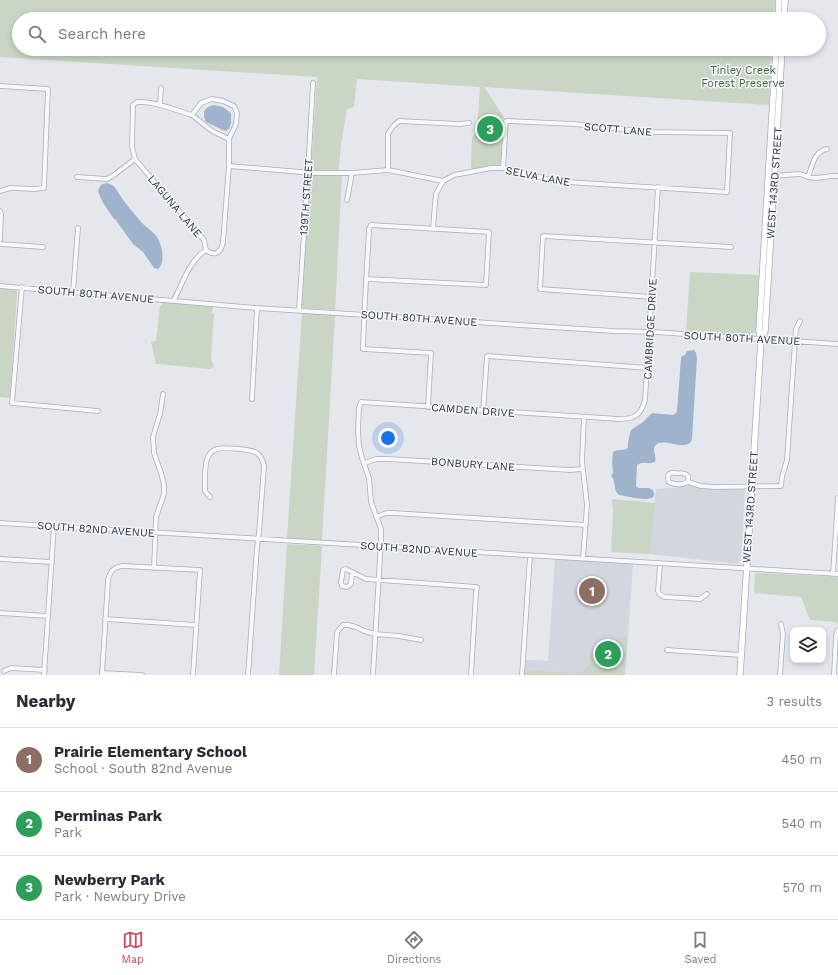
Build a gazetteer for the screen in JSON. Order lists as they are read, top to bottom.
{
  "streets": {
    "main road": ["WEST 143RD STREET"],
    "street": [
      "SCOTT LANE",
      "SELVA LANE",
      "139TH STREET",
      "LAGUNA LANE",
      "SOUTH 80TH AVENUE",
      "CAMBRIDGE DRIVE",
      "CAMDEN DRIVE",
      "BONBURY LANE",
      "SOUTH 82ND AVENUE"
    ]
  },
  "crossings": [
    ["SCOTT LANE", "SELVA LANE"],
    ["SELVA LANE", "CAMBRIDGE DRIVE"],
    ["WEST 143RD STREET", "SOUTH 80TH AVENUE"],
    ["WEST 143RD STREET", "SOUTH 82ND AVENUE"],
    ["139TH STREET", "SOUTH 80TH AVENUE"],
    ["LAGUNA LANE", "SOUTH 80TH AVENUE"],
    ["SOUTH 80TH AVENUE", "CAMBRIDGE DRIVE"],
    ["CAMBRIDGE DRIVE", "CAMDEN DRIVE"],
    ["CAMDEN DRIVE", "BONBURY LANE"]
  ],
  "parks": ["Tinley Creek Forest Preserve"],
  "page": {
    "search": "Search here",
    "pins": ["3", "1", "2"],
    "heading": ["Nearby", "3 results"],
    "list": [
      {
        "mark": "1",
        "name": "Prairie Elementary School",
        "note": "School · South 82nd Avenue",
        "value": "450 m"
      },
      {
        "mark": "2",
        "name": "Perminas Park",
        "note": "Park",
        "value": "540 m"
      },
      {
        "mark": "3",
        "name": "Newberry Park",
        "note": "Park · Newbury Drive",
        "value": "570 m"
      }
    ],
    "nav": ["Map", "Directions", "Saved"]
  }
}
